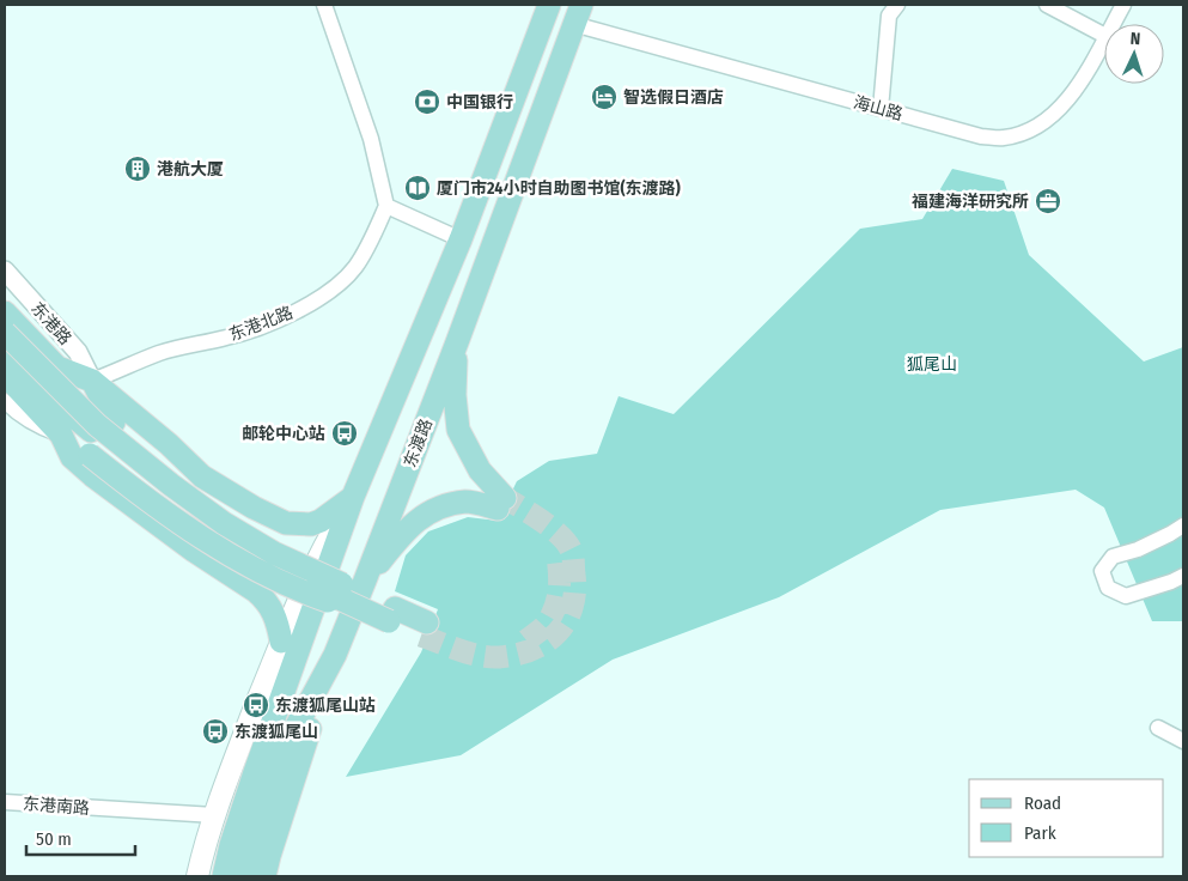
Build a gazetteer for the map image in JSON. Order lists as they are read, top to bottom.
{
  "streets": {
    "main road": ["东渡路"],
    "street": [
      "海山路",
      "东港路",
      "东港北路",
      "东港南路"
    ]
  },
  "crossings": [
    ["海山路", "东渡路"],
    ["东港路", "东港北路"]
  ],
  "parks": ["狐尾山"],
  "places": {
    "hotel": ["智选假日酒店"],
    "bank": ["中国银行"],
    "building": ["港航大厦"],
    "library": ["厦门市24小时自助图书馆(东渡路)"],
    "office": ["福建海洋研究所"],
    "bus stop": ["邮轮中心站", "东渡狐尾山站", "东渡狐尾山"]
  },
  "legend": ["Road", "Park"],
  "scale_bar": "50 m",
  "north": "top"
}
